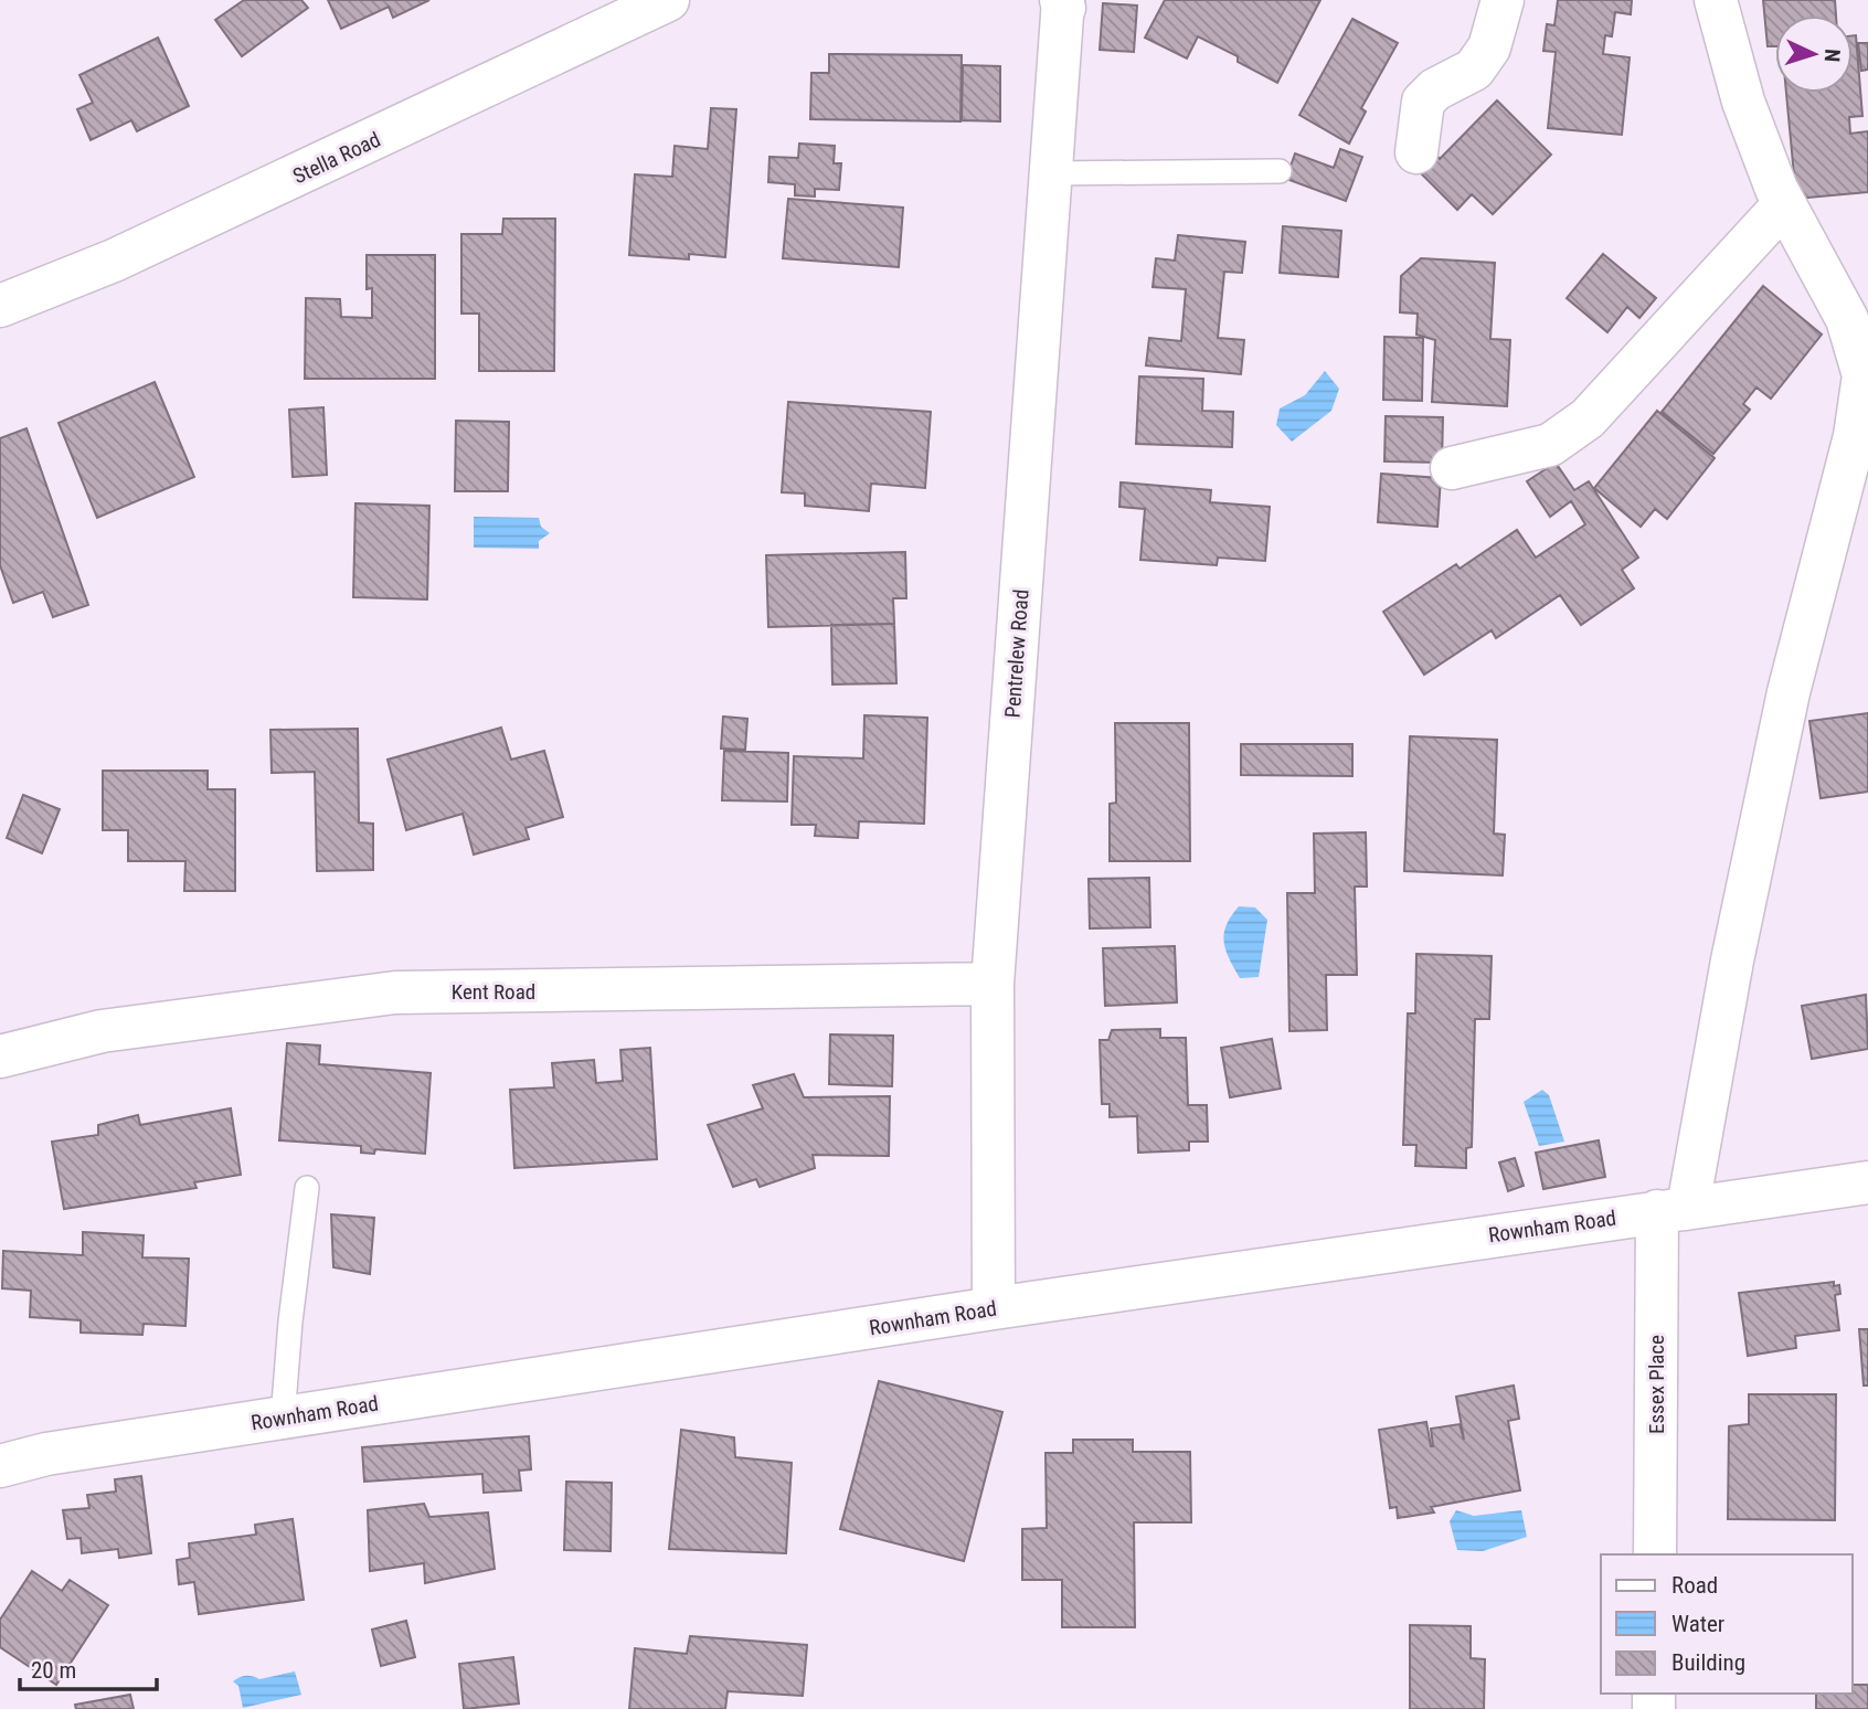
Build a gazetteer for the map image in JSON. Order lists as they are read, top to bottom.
{
  "streets": {
    "street": [
      "Stella Road",
      "Pentrelew Road",
      "Kent Road",
      "Rownham Road",
      "Essex Place"
    ]
  },
  "crossings": [
    ["Pentrelew Road", "Kent Road"],
    ["Pentrelew Road", "Rownham Road"],
    ["Rownham Road", "Essex Place"]
  ],
  "legend": ["Road", "Water", "Building"],
  "scale_bar": "20 m",
  "north": "right"
}
